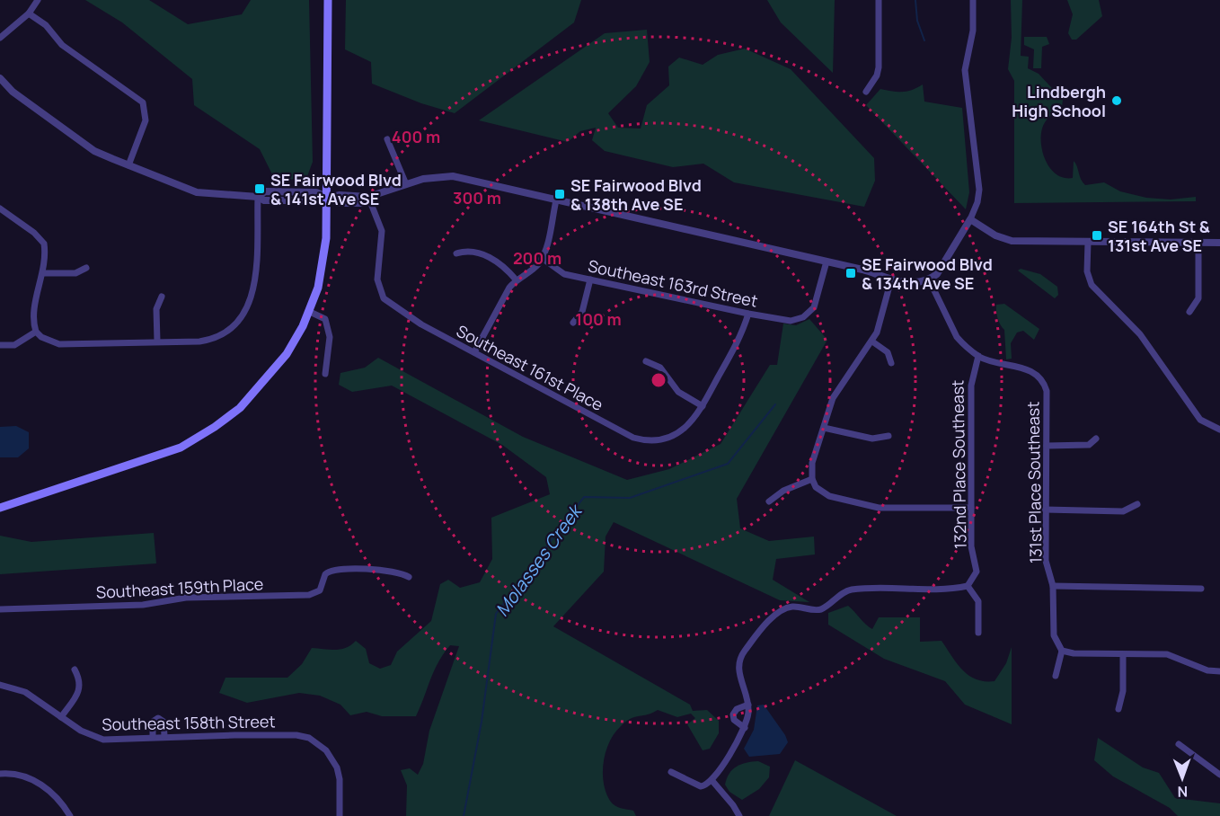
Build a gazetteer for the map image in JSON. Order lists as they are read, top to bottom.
{
  "streets": {
    "street": [
      "Southeast 163rd Street",
      "Southeast 161st Place",
      "132nd Place Southeast",
      "131st Place Southeast",
      "Southeast 159th Place",
      "Southeast 158th Street"
    ]
  },
  "crossings": [
    ["132nd Place Southeast", "131st Place Southeast"]
  ],
  "water": ["Molasses Creek"],
  "places": {
    "other": ["Lindbergh High School"],
    "transit": [
      "SE Fairwood Blvd & 141st Ave SE",
      "SE Fairwood Blvd & 138th Ave SE",
      "SE 164th St & 131st Ave SE",
      "SE Fairwood Blvd & 134th Ave SE"
    ]
  },
  "north": "bottom",
  "rings": [
    "400 m",
    "300 m",
    "200 m",
    "100 m"
  ]
}
